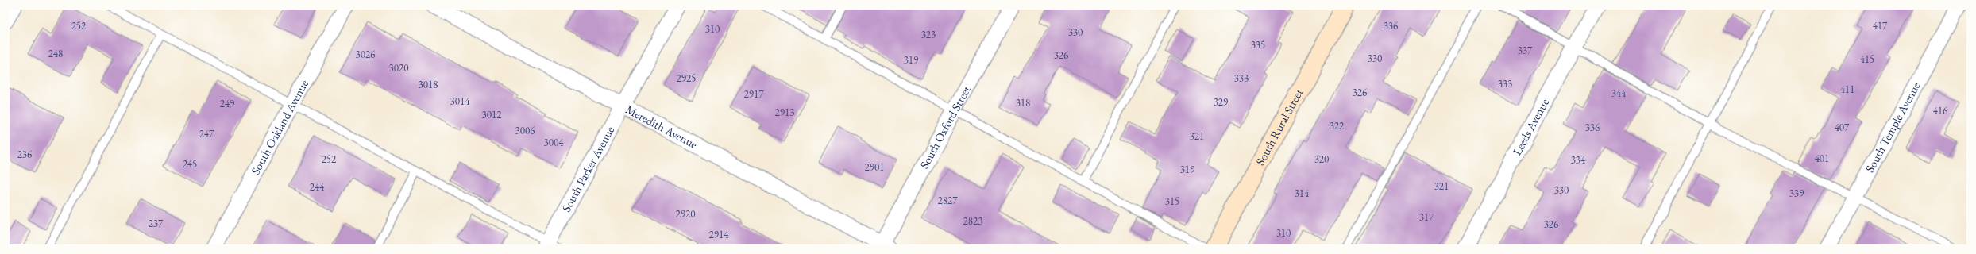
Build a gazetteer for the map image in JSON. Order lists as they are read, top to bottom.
{
  "streets": {
    "main road": ["South Rural Street"],
    "street": [
      "South Oakland Avenue",
      "South Oxford Street",
      "Leeds Avenue",
      "South Temple Avenue",
      "Meredith Avenue",
      "South Parker Avenue"
    ]
  },
  "crossings": [
    ["South Oxford Street", "Meredith Avenue"],
    ["Meredith Avenue", "South Parker Avenue"]
  ],
  "house_numbers": [
    "252",
    "336",
    "417",
    "310",
    "330",
    "323",
    "335",
    "337",
    "248",
    "3026",
    "326",
    "330",
    "415",
    "319",
    "3020",
    "2925",
    "333",
    "333",
    "3018",
    "411",
    "326",
    "344",
    "2917",
    "3014",
    "329",
    "318",
    "249",
    "416",
    "2913",
    "3012",
    "322",
    "336",
    "407",
    "3006",
    "247",
    "321",
    "3004",
    "236",
    "401",
    "252",
    "320",
    "334",
    "245",
    "2901",
    "319",
    "321",
    "244",
    "330",
    "314",
    "339",
    "2827",
    "315",
    "2920",
    "317",
    "2823",
    "237",
    "326",
    "310",
    "2914"
  ]
}
